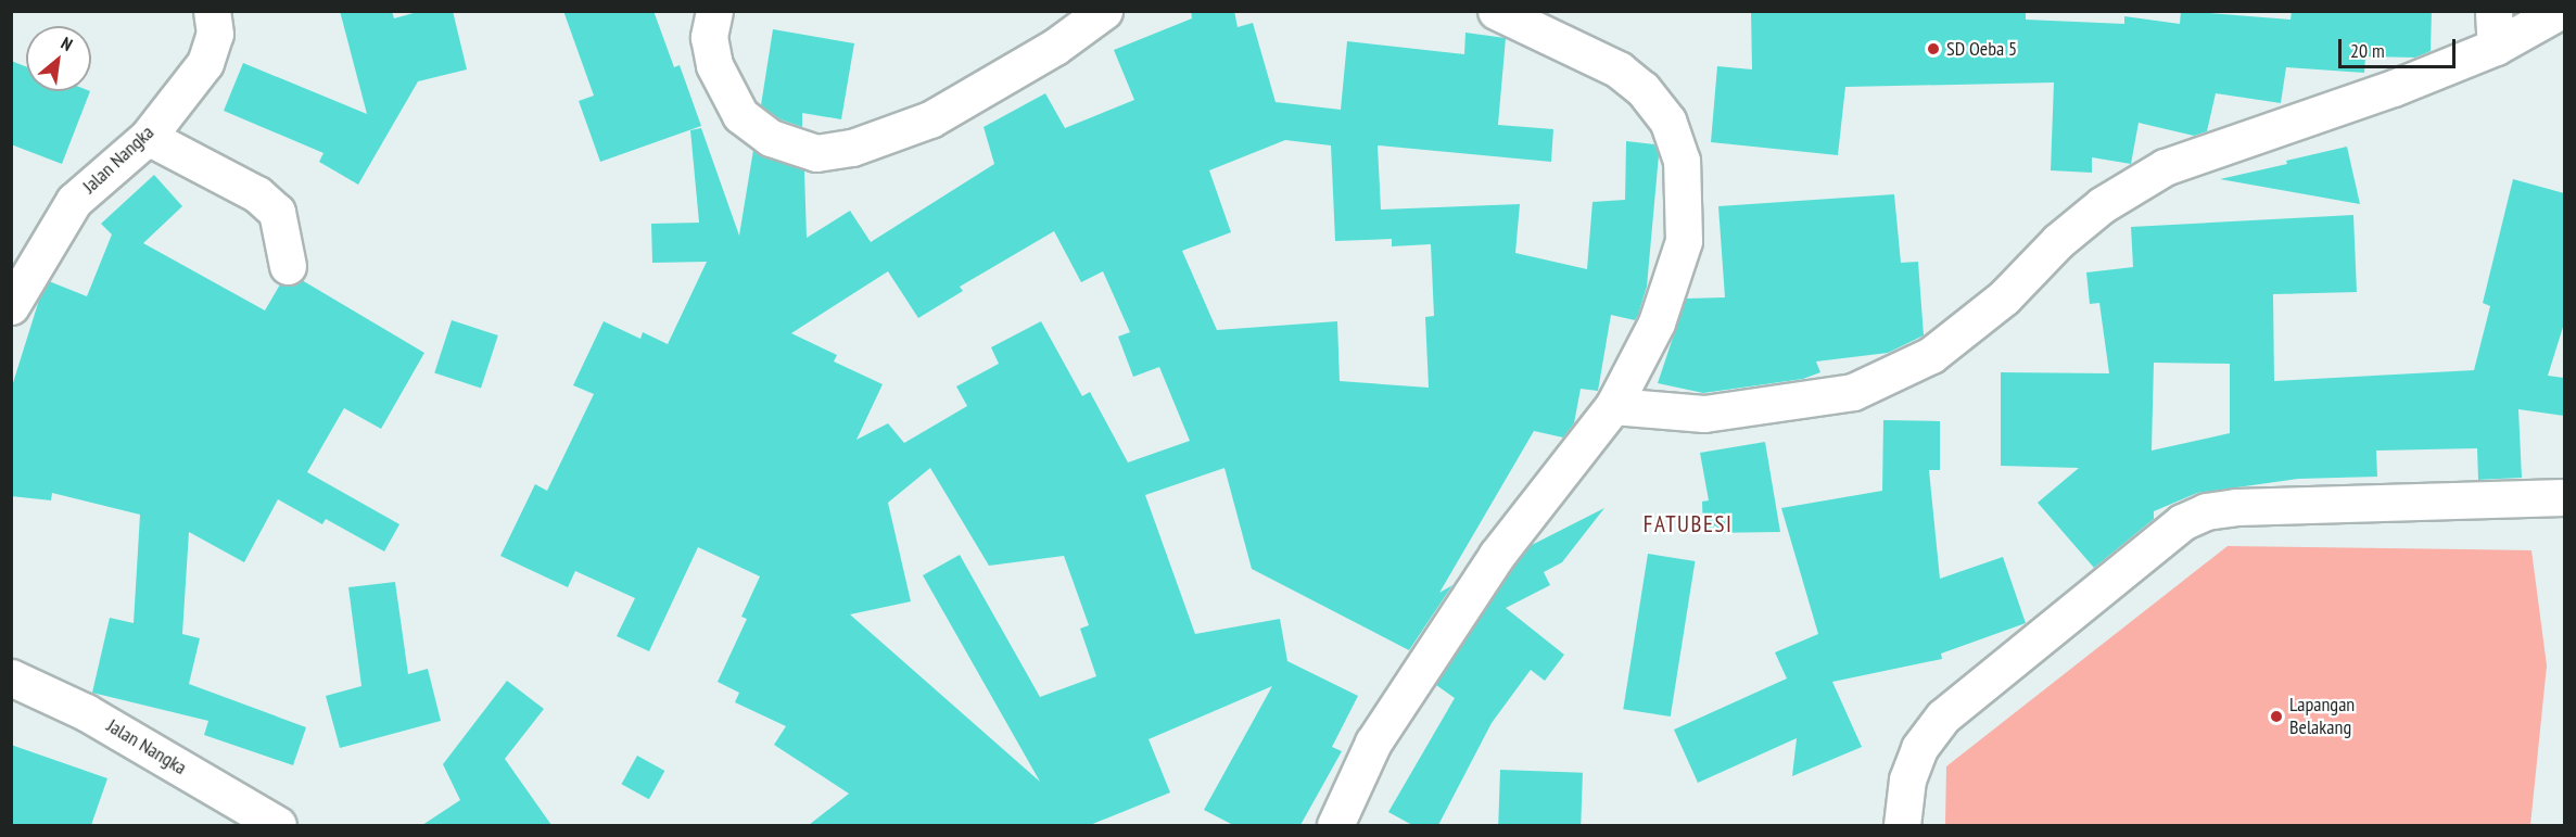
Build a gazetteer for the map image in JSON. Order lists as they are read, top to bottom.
{
  "streets": {
    "street": ["Jalan Nangka"]
  },
  "districts": ["FATUBESI"],
  "places": ["SD Oeba 5", "Lapangan Belakang"],
  "scale_bar": "20 m",
  "north": "top right"
}
